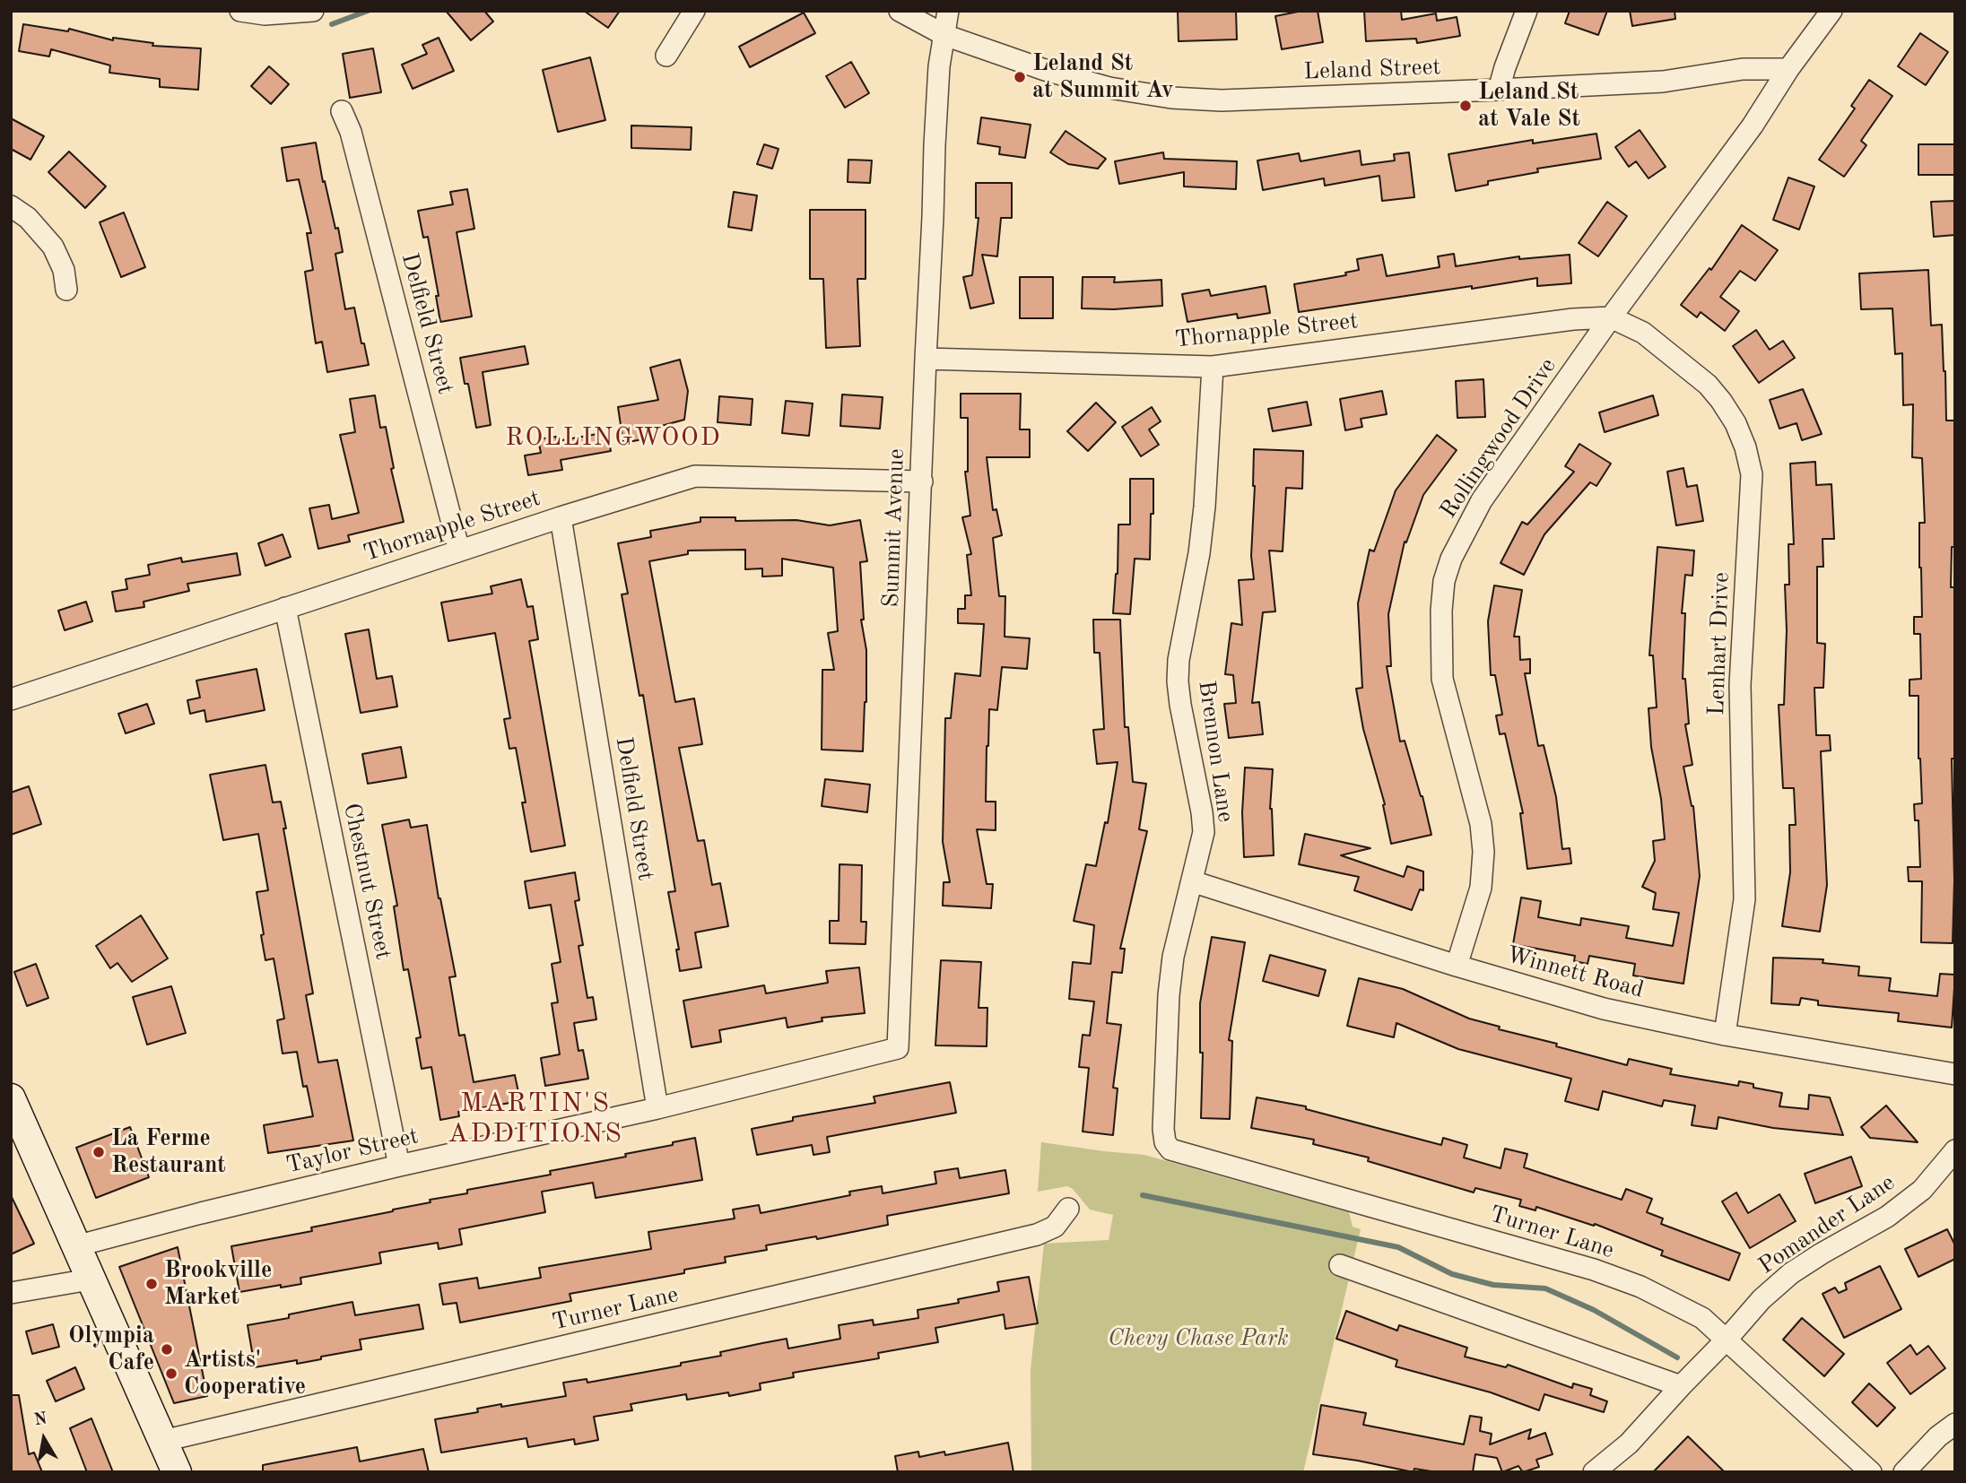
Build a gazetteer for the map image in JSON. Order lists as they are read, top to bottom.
{
  "streets": {
    "street": [
      "Leland Street",
      "Delfield Street",
      "Thornapple Street",
      "Rollingwood Drive",
      "Summit Avenue",
      "Lenhart Drive",
      "Brennon Lane",
      "Chestnut Street",
      "Winnett Road",
      "Taylor Street",
      "Pomander Lane",
      "Turner Lane"
    ]
  },
  "crossings": [
    ["Leland Street", "Rollingwood Drive"],
    ["Leland Street", "Summit Avenue"],
    ["Delfield Street", "Thornapple Street"],
    ["Delfield Street", "Taylor Street"],
    ["Thornapple Street", "Rollingwood Drive"],
    ["Thornapple Street", "Summit Avenue"],
    ["Thornapple Street", "Lenhart Drive"],
    ["Thornapple Street", "Brennon Lane"],
    ["Thornapple Street", "Chestnut Street"],
    ["Rollingwood Drive", "Lenhart Drive"],
    ["Rollingwood Drive", "Winnett Road"],
    ["Summit Avenue", "Taylor Street"],
    ["Lenhart Drive", "Winnett Road"],
    ["Brennon Lane", "Winnett Road"],
    ["Brennon Lane", "Turner Lane"],
    ["Chestnut Street", "Taylor Street"],
    ["Pomander Lane", "Turner Lane"]
  ],
  "districts": ["ROLLINGWOOD", "MARTIN'S ADDITIONS"],
  "parks": ["Chevy Chase Park"],
  "places": [
    "Leland St at Summit Av",
    "Leland St at Vale St",
    "La Ferme Restaurant",
    "Brookville Market",
    "Olympia Cafe",
    "Artists' Cooperative"
  ],
  "north": "top"
}
